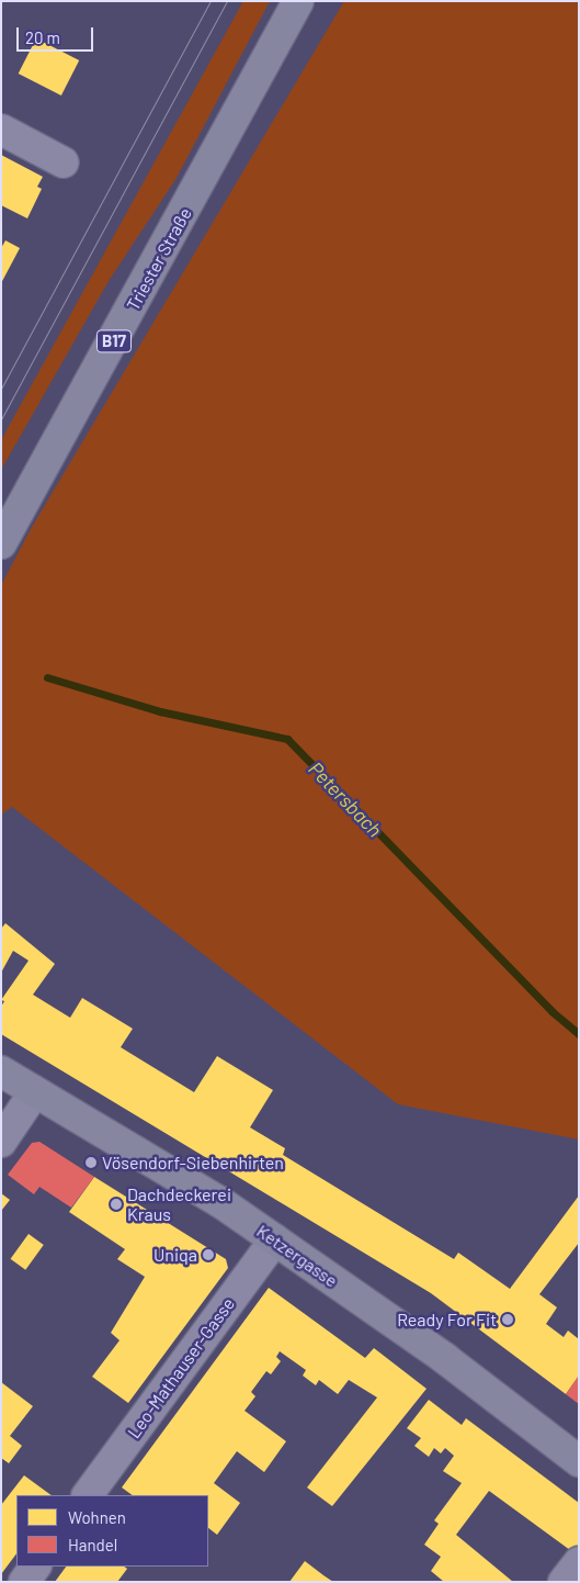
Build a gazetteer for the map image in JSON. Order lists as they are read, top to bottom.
{
  "streets": {
    "main road": ["Triester Straße", "B17", "Ketzergasse"],
    "street": ["Leo-Mathauser-Gasse"]
  },
  "crossings": [
    ["Ketzergasse", "Leo-Mathauser-Gasse"]
  ],
  "water": ["Petersbach"],
  "places": [
    "Vösendorf-Siebenhirten",
    "Dachdeckerei Kraus",
    "Uniqa",
    "Ready For Fit"
  ],
  "legend": ["Wohnen", "Handel"],
  "scale_bar": "20 m"
}
